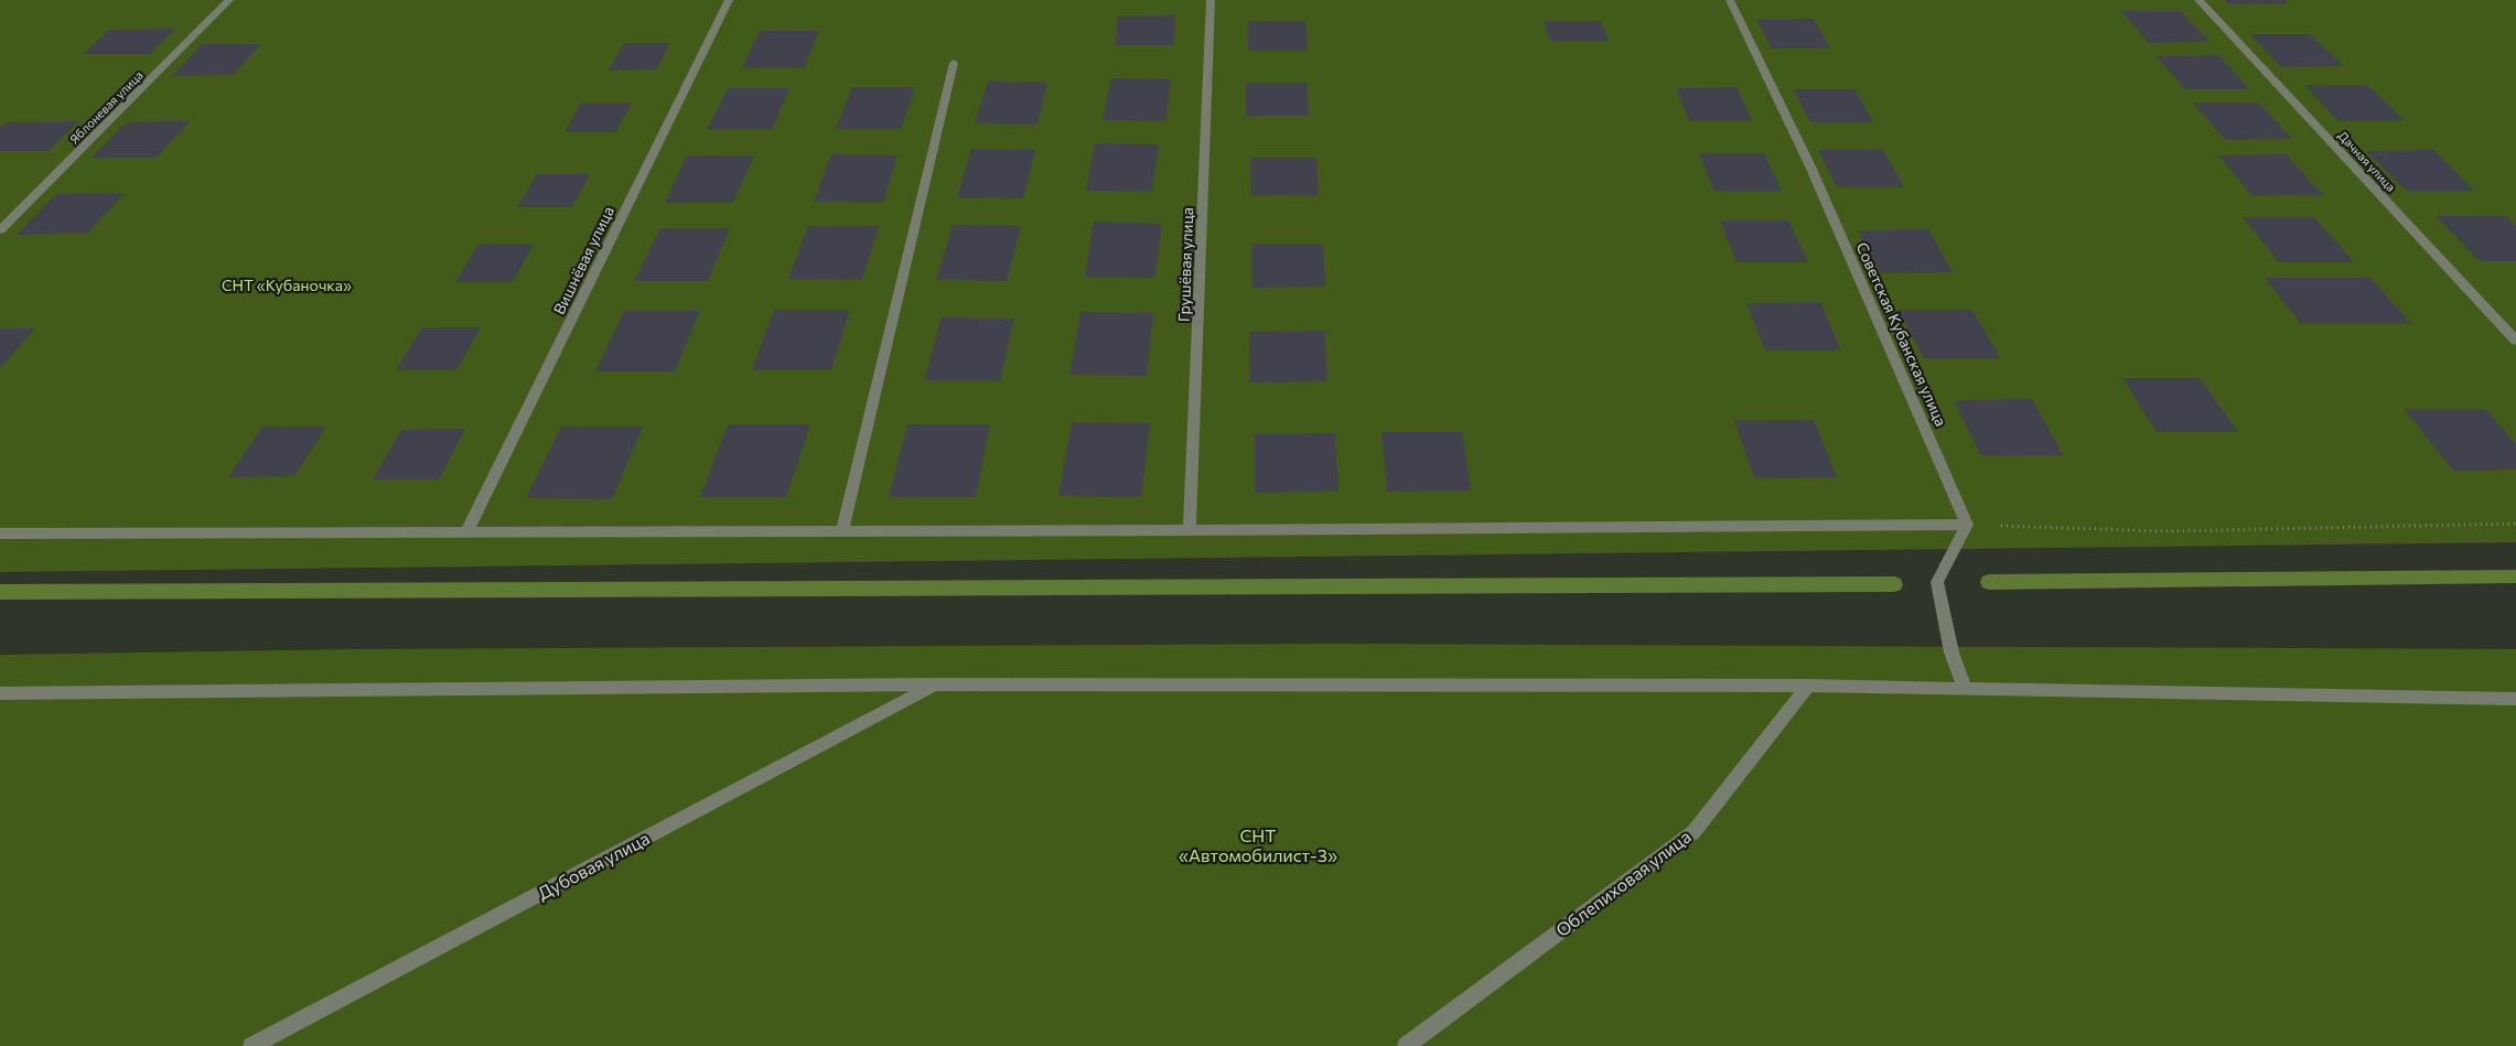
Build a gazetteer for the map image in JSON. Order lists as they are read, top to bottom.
{
  "streets": {
    "street": [
      "Яблоневая улица",
      "Дачная улица",
      "Вишнёвая улица",
      "Грушёвая улица",
      "Советская Кубанская улица",
      "Дубовая улица",
      "Облепиховая улица"
    ]
  },
  "parks": ["СНТ «Кубаночка»", "СНТ «Автомобилист-3»"]
}
